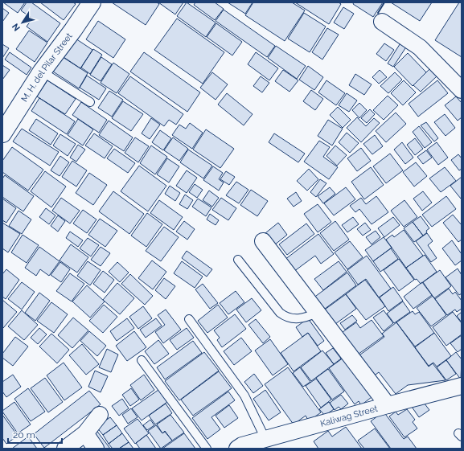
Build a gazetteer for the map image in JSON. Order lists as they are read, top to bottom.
{
  "streets": {
    "street": ["M. H. del Pilar Street", "Kaliwag Street"]
  },
  "scale_bar": "20 m",
  "north": "bottom left"
}
